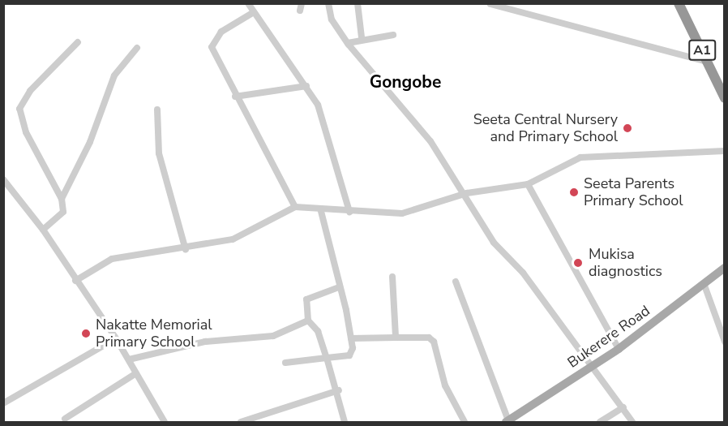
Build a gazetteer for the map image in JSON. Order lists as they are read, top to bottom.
{
  "streets": {
    "highway": ["A1"],
    "main road": ["Bukerere Road"]
  },
  "districts": ["Gongobe"],
  "places": [
    "Seeta Central Nursery and Primary School",
    "Seeta Parents Primary School",
    "Mukisa diagnostics",
    "Nakatte Memorial Primary School"
  ]
}
